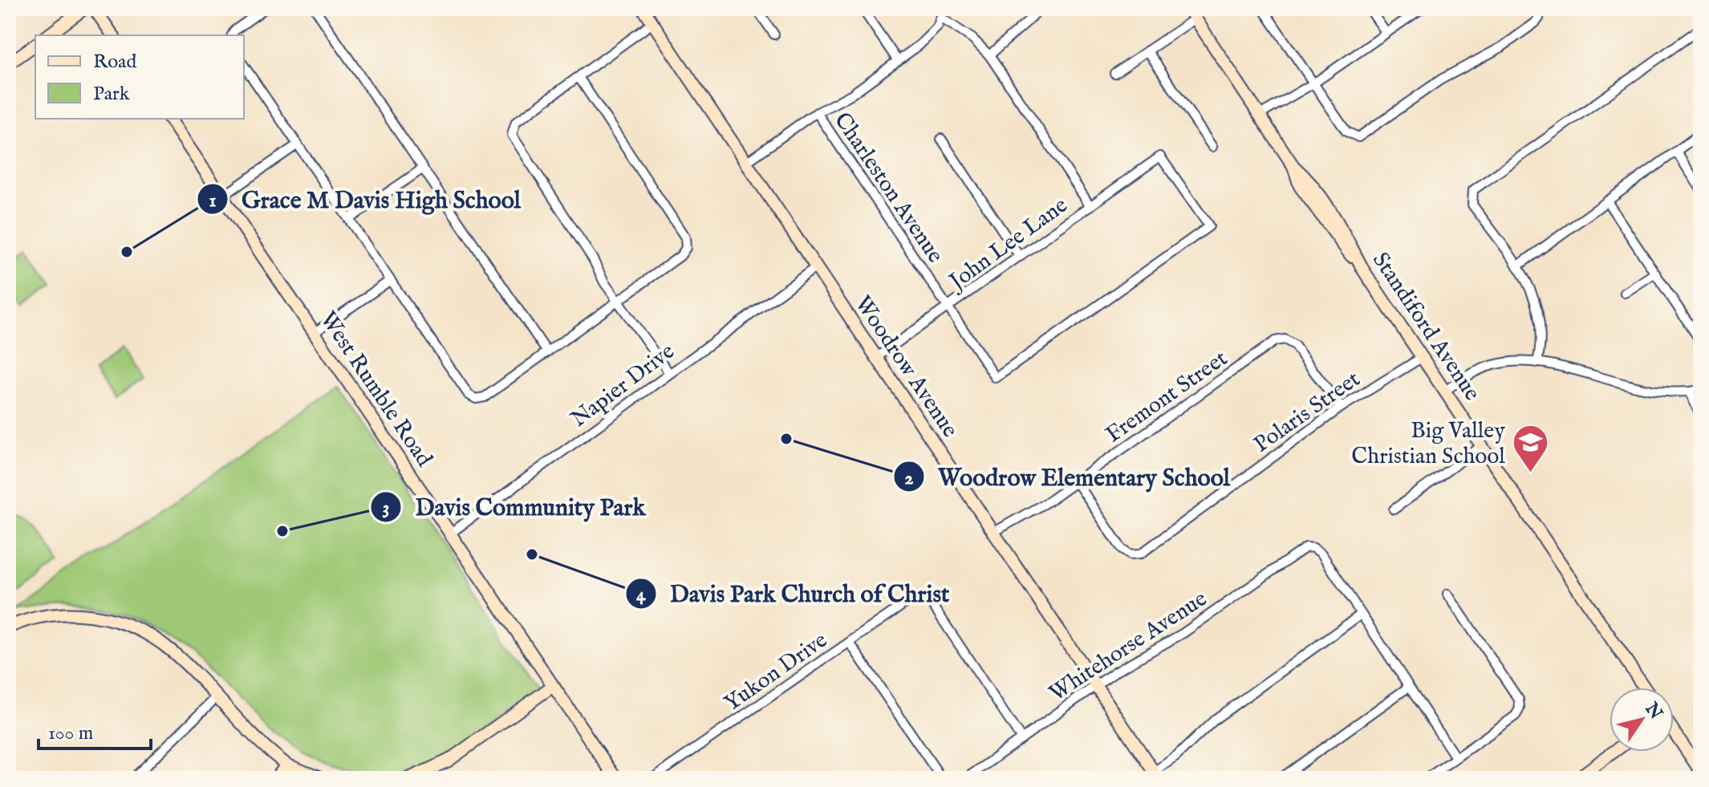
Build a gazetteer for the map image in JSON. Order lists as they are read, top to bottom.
{
  "streets": {
    "street": [
      "Charleston Avenue",
      "John Lee Lane",
      "Standiford Avenue",
      "Woodrow Avenue",
      "Napier Drive",
      "West Rumble Road",
      "Fremont Street",
      "Polaris Street",
      "Whitehorse Avenue",
      "Yukon Drive"
    ]
  },
  "crossings": [
    ["Charleston Avenue", "John Lee Lane"],
    ["John Lee Lane", "Woodrow Avenue"],
    ["Standiford Avenue", "Polaris Street"],
    ["Woodrow Avenue", "Napier Drive"],
    ["Woodrow Avenue", "Fremont Street"],
    ["Woodrow Avenue", "Whitehorse Avenue"],
    ["Napier Drive", "West Rumble Road"],
    ["Fremont Street", "Polaris Street"],
    ["Whitehorse Avenue", "Yukon Drive"]
  ],
  "places": {
    "other": [
      "Grace M Davis High School",
      "Woodrow Elementary School",
      "Davis Community Park",
      "Davis Park Church of Christ"
    ],
    "school or university": ["Big Valley Christian School"]
  },
  "legend": ["Road", "Park"],
  "scale_bar": "100 m",
  "north": "top right"
}
